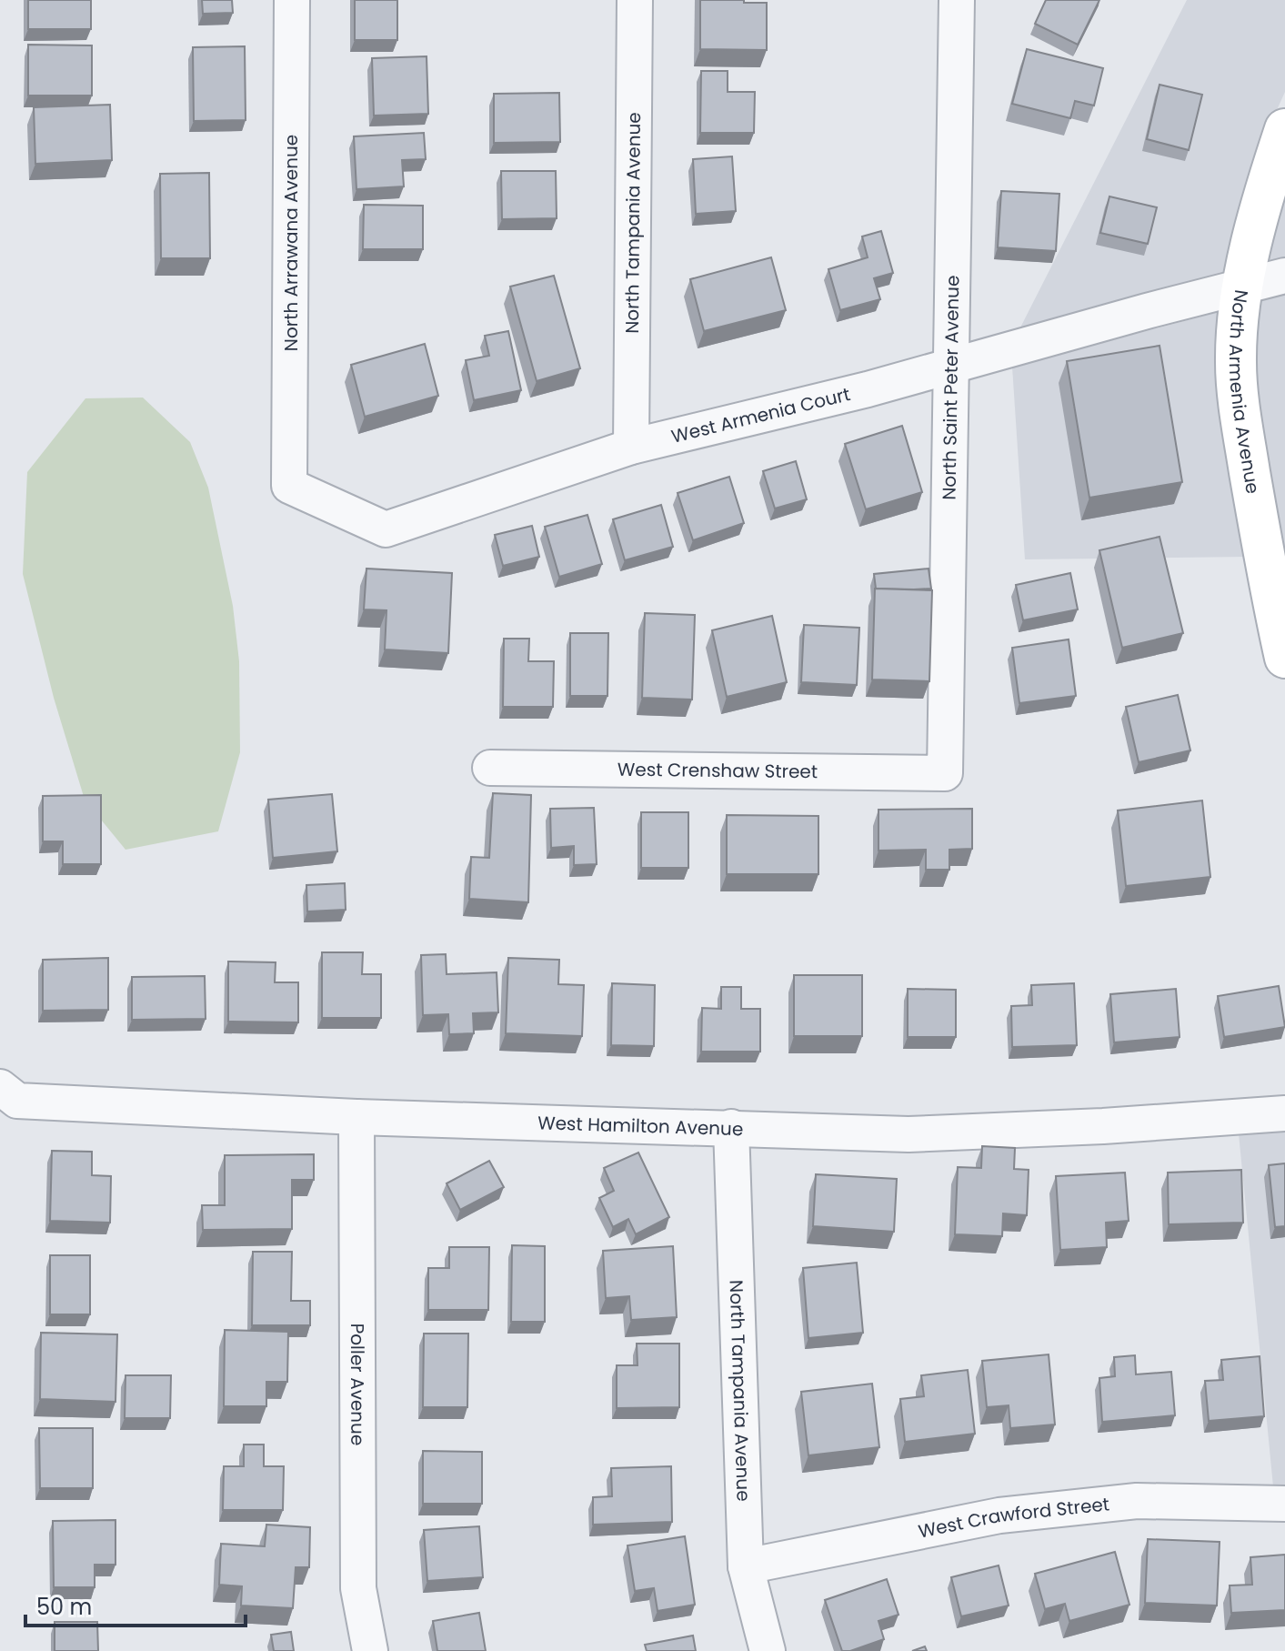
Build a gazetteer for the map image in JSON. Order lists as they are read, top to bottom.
{
  "streets": {
    "main road": ["North Armenia Avenue"],
    "street": [
      "North Tampania Avenue",
      "North Arrawana Avenue",
      "North Saint Peter Avenue",
      "West Armenia Court",
      "West Crenshaw Street",
      "West Hamilton Avenue",
      "Poller Avenue",
      "West Crawford Street"
    ]
  },
  "crossings": [
    ["North Tampania Avenue", "West Armenia Court"],
    ["North Tampania Avenue", "West Hamilton Avenue"],
    ["North Tampania Avenue", "West Crawford Street"],
    ["North Arrawana Avenue", "West Armenia Court"],
    ["North Saint Peter Avenue", "West Armenia Court"],
    ["North Saint Peter Avenue", "West Crenshaw Street"],
    ["North Armenia Avenue", "West Armenia Court"],
    ["West Hamilton Avenue", "Poller Avenue"]
  ],
  "scale_bar": "50 m"
}
